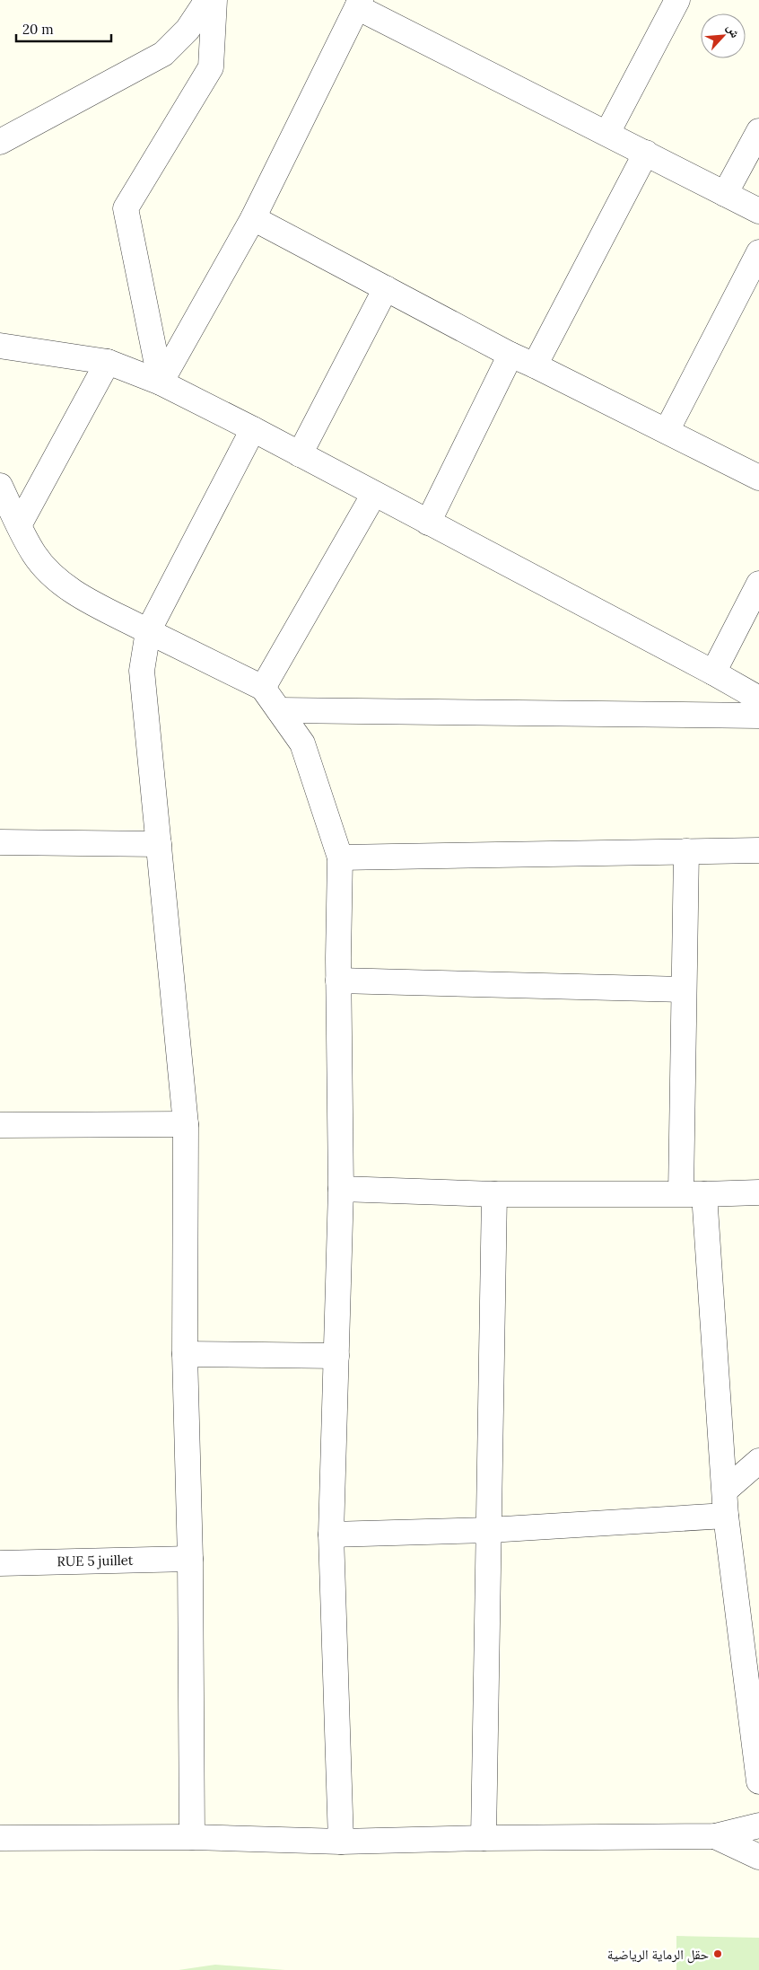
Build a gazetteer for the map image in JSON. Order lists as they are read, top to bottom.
{
  "streets": {
    "street": ["RUE 5 juillet"]
  },
  "places": ["حقل الرماية الرياضية"],
  "scale_bar": "20 m",
  "north": "top right"
}
